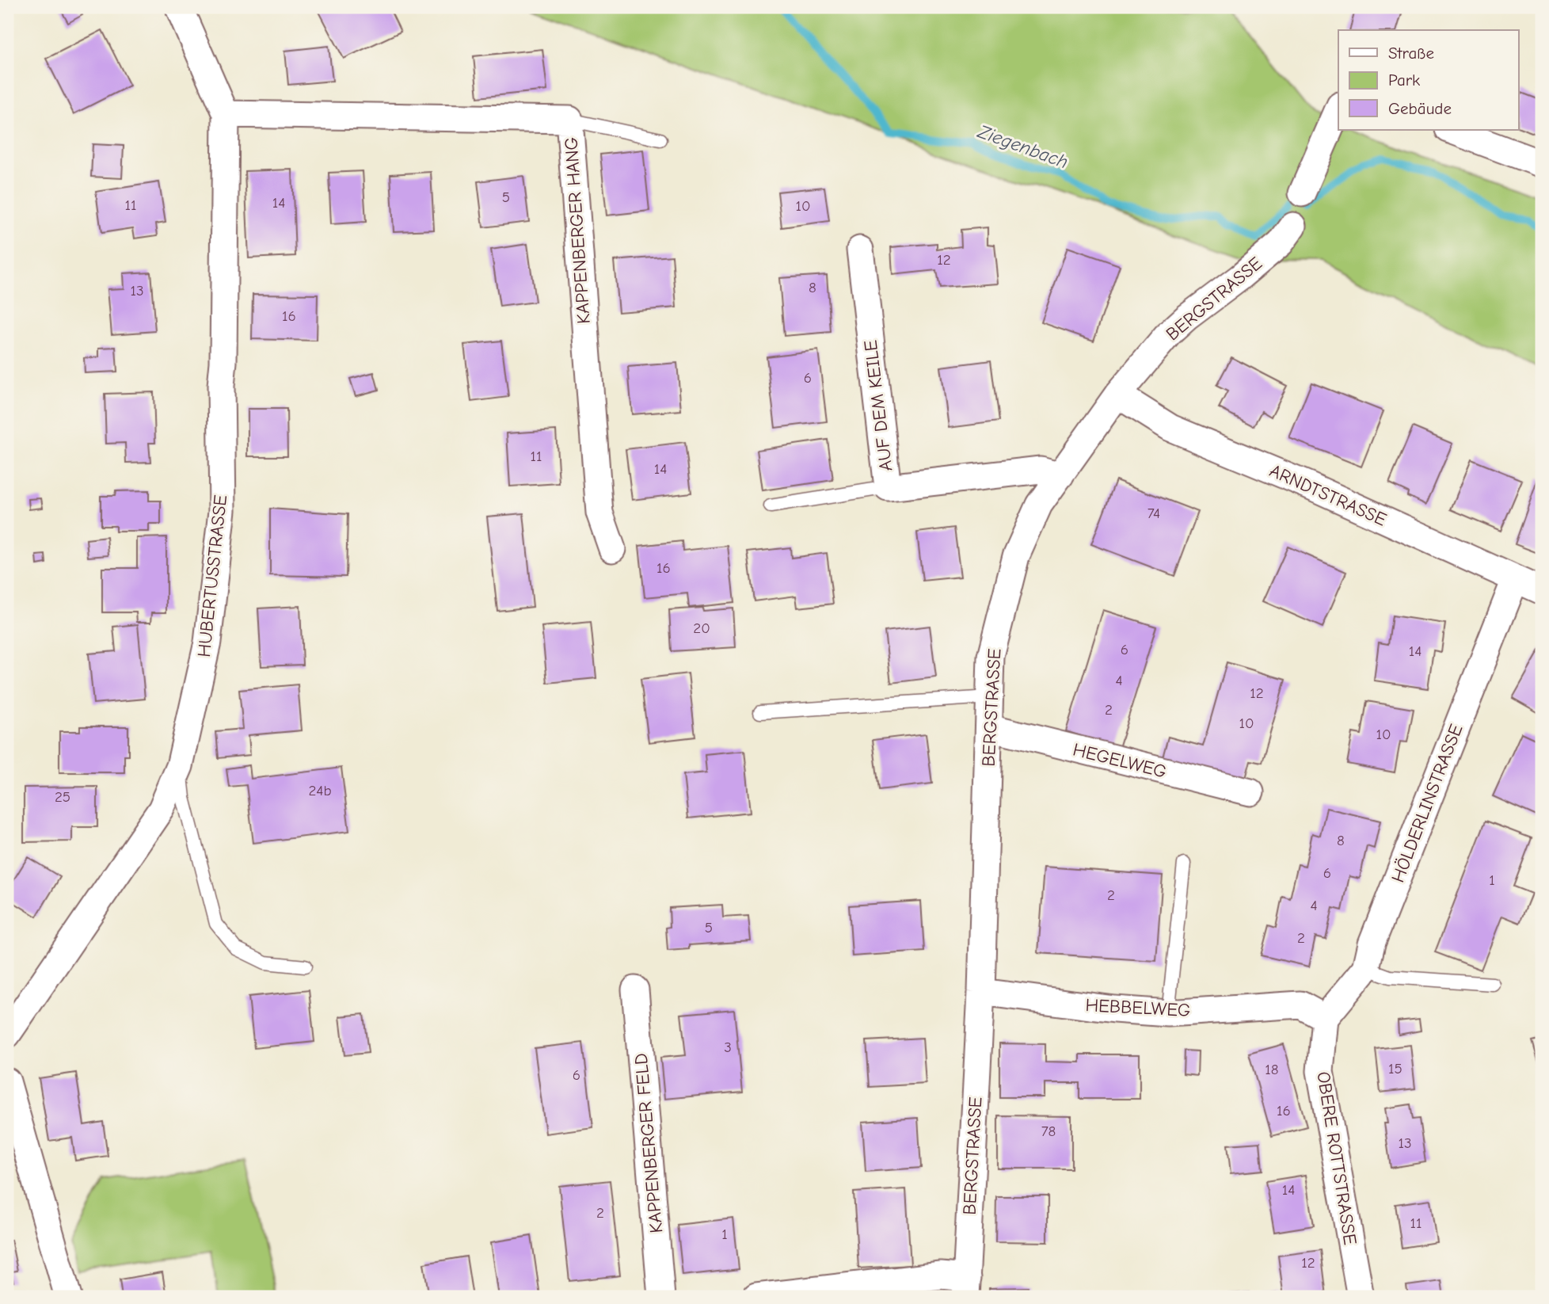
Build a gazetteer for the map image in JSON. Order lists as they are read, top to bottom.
{
  "streets": {
    "street": [
      "KAPPENBERGER HANG",
      "BERGSTRASSE",
      "AUF DEM KEILE",
      "ARNDTSTRASSE",
      "HUBERTUSSTRASSE",
      "HEGELWEG",
      "HÖLDERLINSTRASSE",
      "HEBBELWEG",
      "KAPPENBERGER FELD",
      "OBERE ROTTSTRASSE"
    ]
  },
  "crossings": [
    ["KAPPENBERGER HANG", "HUBERTUSSTRASSE"],
    ["BERGSTRASSE", "AUF DEM KEILE"],
    ["BERGSTRASSE", "ARNDTSTRASSE"],
    ["BERGSTRASSE", "HEGELWEG"],
    ["BERGSTRASSE", "HEBBELWEG"],
    ["ARNDTSTRASSE", "HÖLDERLINSTRASSE"],
    ["HÖLDERLINSTRASSE", "HEBBELWEG"],
    ["HÖLDERLINSTRASSE", "OBERE ROTTSTRASSE"],
    ["HEBBELWEG", "OBERE ROTTSTRASSE"]
  ],
  "water": ["Ziegenbach"],
  "house_numbers": [
    "5",
    "14",
    "11",
    "10",
    "12",
    "8",
    "13",
    "16",
    "6",
    "11",
    "14",
    "74",
    "16",
    "20",
    "6",
    "14",
    "4",
    "12",
    "2",
    "10",
    "10",
    "24b",
    "25",
    "8",
    "6",
    "1",
    "2",
    "4",
    "5",
    "2",
    "3",
    "15",
    "18",
    "6",
    "16",
    "78",
    "13",
    "14",
    "2",
    "11",
    "1",
    "12"
  ],
  "legend": ["Straße", "Park", "Gebäude"]
}
